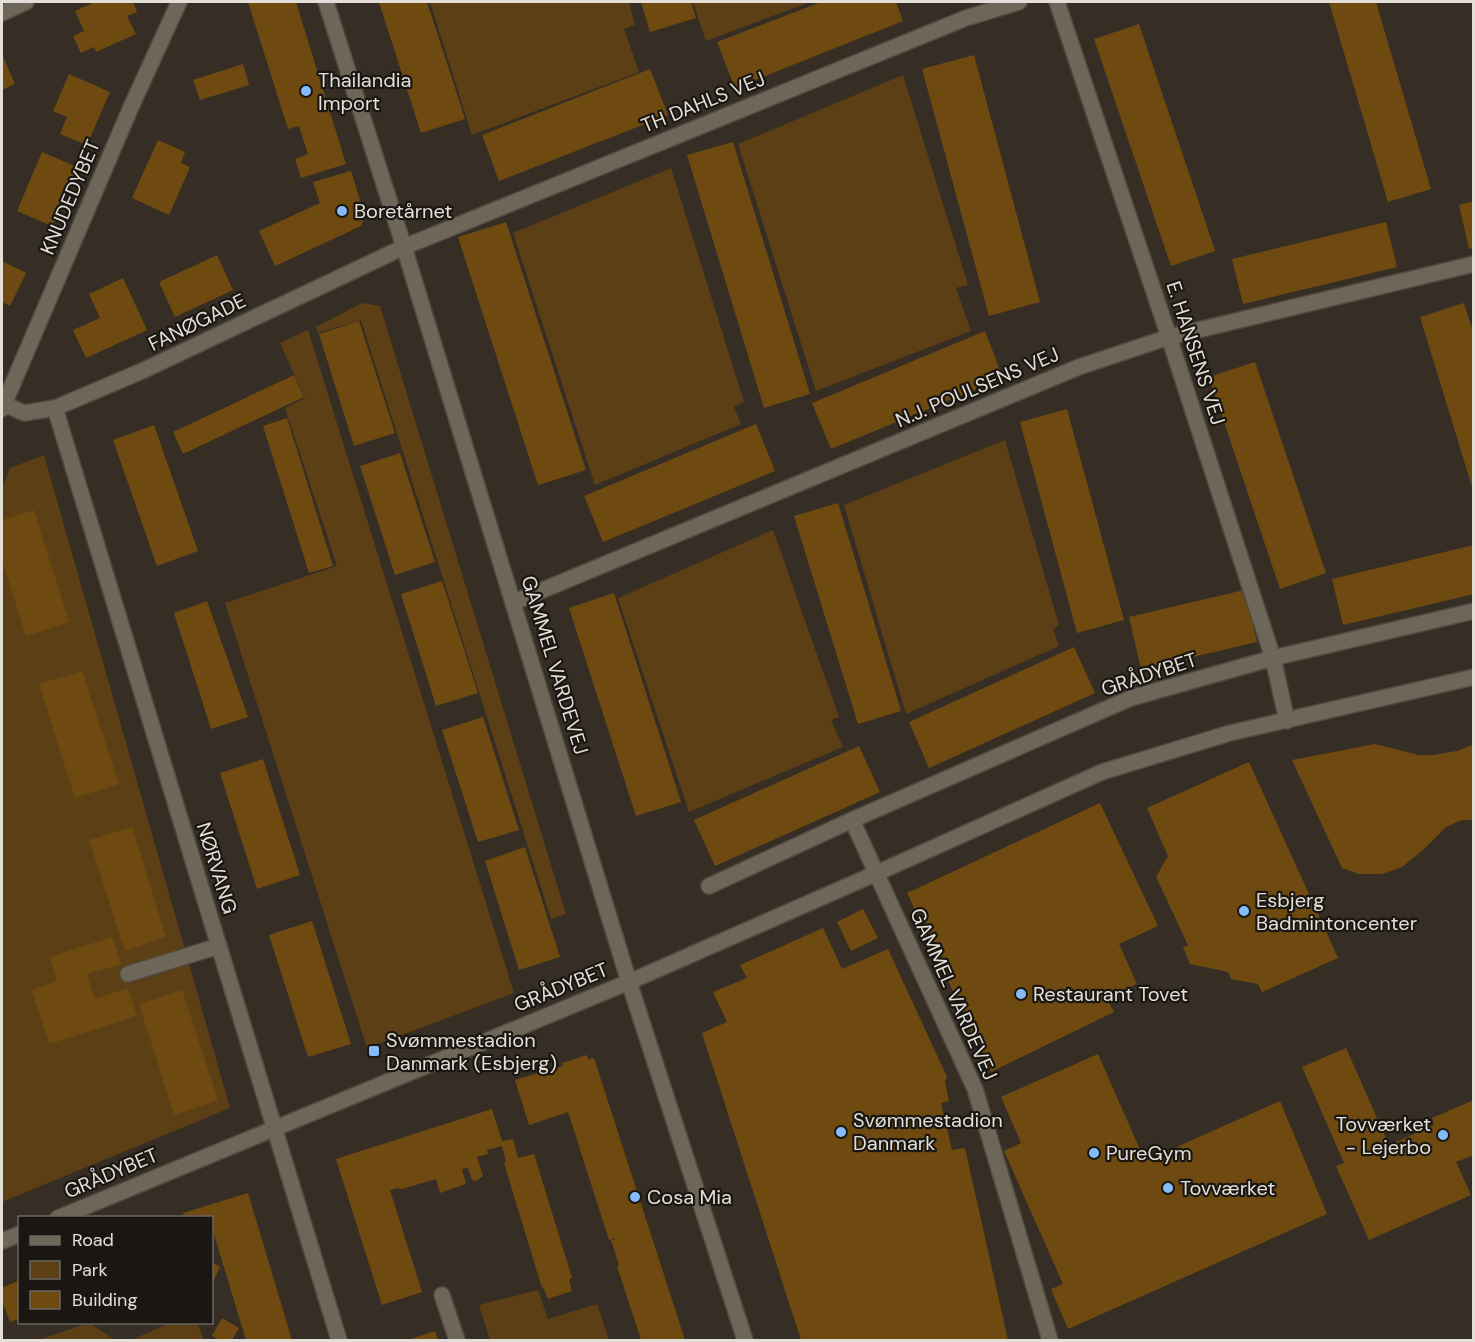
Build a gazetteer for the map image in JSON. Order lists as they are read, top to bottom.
{
  "streets": {
    "street": [
      "TH DAHLS VEJ",
      "KNUDEDYBET",
      "FANØGADE",
      "E. HANSENS VEJ",
      "N.J. POULSENS VEJ",
      "GAMMEL VARDEVEJ",
      "GRÅDYBET",
      "NØRVANG"
    ]
  },
  "crossings": [
    ["TH DAHLS VEJ", "FANØGADE"],
    ["TH DAHLS VEJ", "GAMMEL VARDEVEJ"],
    ["KNUDEDYBET", "FANØGADE"],
    ["FANØGADE", "GAMMEL VARDEVEJ"],
    ["FANØGADE", "NØRVANG"],
    ["E. HANSENS VEJ", "N.J. POULSENS VEJ"],
    ["E. HANSENS VEJ", "GRÅDYBET"],
    ["N.J. POULSENS VEJ", "GAMMEL VARDEVEJ"],
    ["GAMMEL VARDEVEJ", "GRÅDYBET"],
    ["GRÅDYBET", "NØRVANG"]
  ],
  "places": {
    "other": [
      "Thailandia Import",
      "Boretårnet",
      "Esbjerg Badmintoncenter",
      "Restaurant Tovet",
      "Svømmestadion Danmark",
      "Tovværket - Lejerbo",
      "PureGym",
      "Tovværket",
      "Cosa Mia"
    ],
    "transit": ["Svømmestadion Danmark (Esbjerg)"]
  },
  "legend": ["Road", "Park", "Building"]
}
